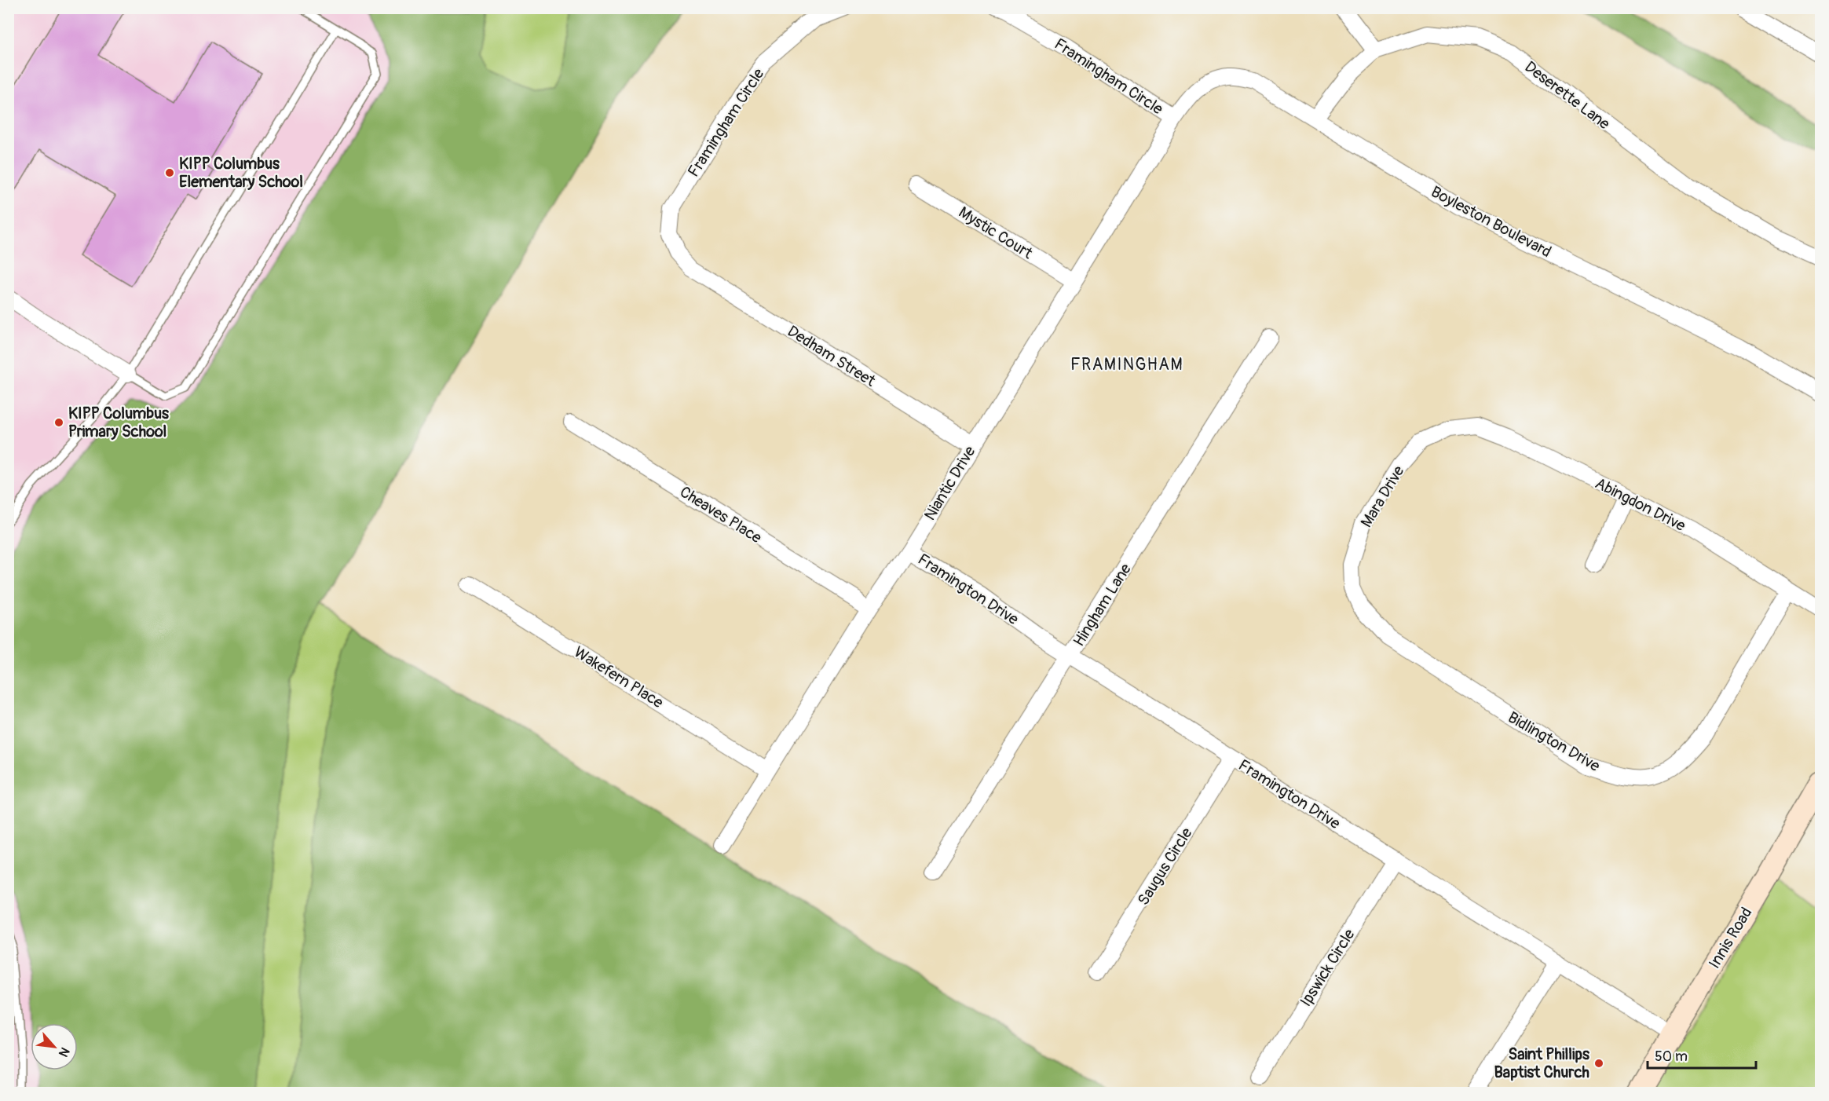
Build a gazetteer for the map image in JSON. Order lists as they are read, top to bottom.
{
  "streets": {
    "main road": ["Innis Road"],
    "street": [
      "Framingham Circle",
      "Deserette Lane",
      "Boyleston Boulevard",
      "Mystic Court",
      "Dedham Street",
      "Niantic Drive",
      "Mara Drive",
      "Abingdon Drive",
      "Cheaves Place",
      "Framington Drive",
      "Hingham Lane",
      "Wakefern Place",
      "Bidlington Drive",
      "Saugus Circle",
      "Ipswick Circle"
    ]
  },
  "crossings": [
    ["Framingham Circle", "Boyleston Boulevard"],
    ["Framingham Circle", "Dedham Street"],
    ["Framingham Circle", "Niantic Drive"],
    ["Deserette Lane", "Boyleston Boulevard"],
    ["Boyleston Boulevard", "Niantic Drive"],
    ["Mystic Court", "Niantic Drive"],
    ["Dedham Street", "Niantic Drive"],
    ["Niantic Drive", "Cheaves Place"],
    ["Niantic Drive", "Framington Drive"],
    ["Niantic Drive", "Wakefern Place"],
    ["Mara Drive", "Abingdon Drive"],
    ["Mara Drive", "Bidlington Drive"],
    ["Abingdon Drive", "Bidlington Drive"],
    ["Framington Drive", "Hingham Lane"],
    ["Framington Drive", "Saugus Circle"],
    ["Framington Drive", "Innis Road"],
    ["Framington Drive", "Ipswick Circle"]
  ],
  "districts": ["FRAMINGHAM"],
  "places": ["KIPP Columbus Elementary School", "KIPP Columbus Primary School", "Saint Phillips Baptist Church"],
  "scale_bar": "50 m",
  "north": "bottom right"
}
